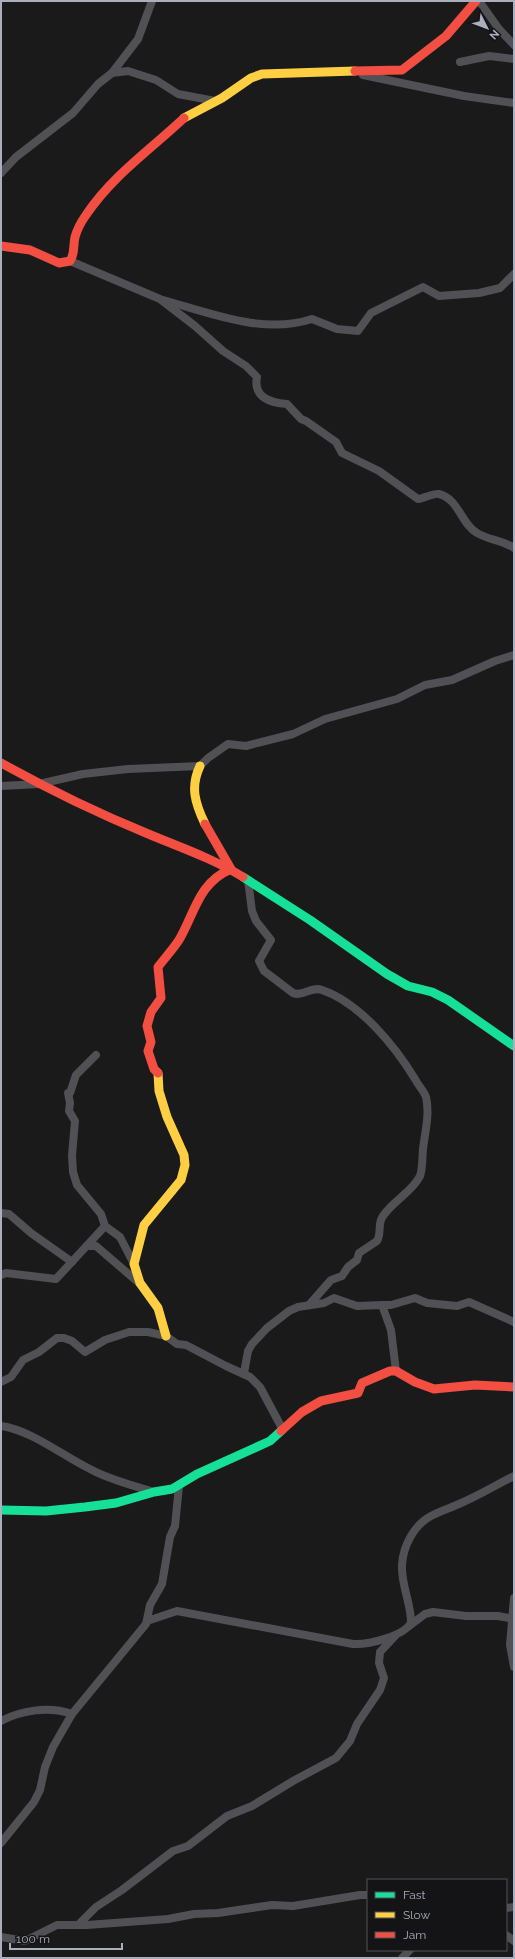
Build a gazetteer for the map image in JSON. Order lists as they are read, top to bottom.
{
  "legend": ["Fast", "Slow", "Jam"],
  "scale_bar": "100 m",
  "north": "bottom right"
}
